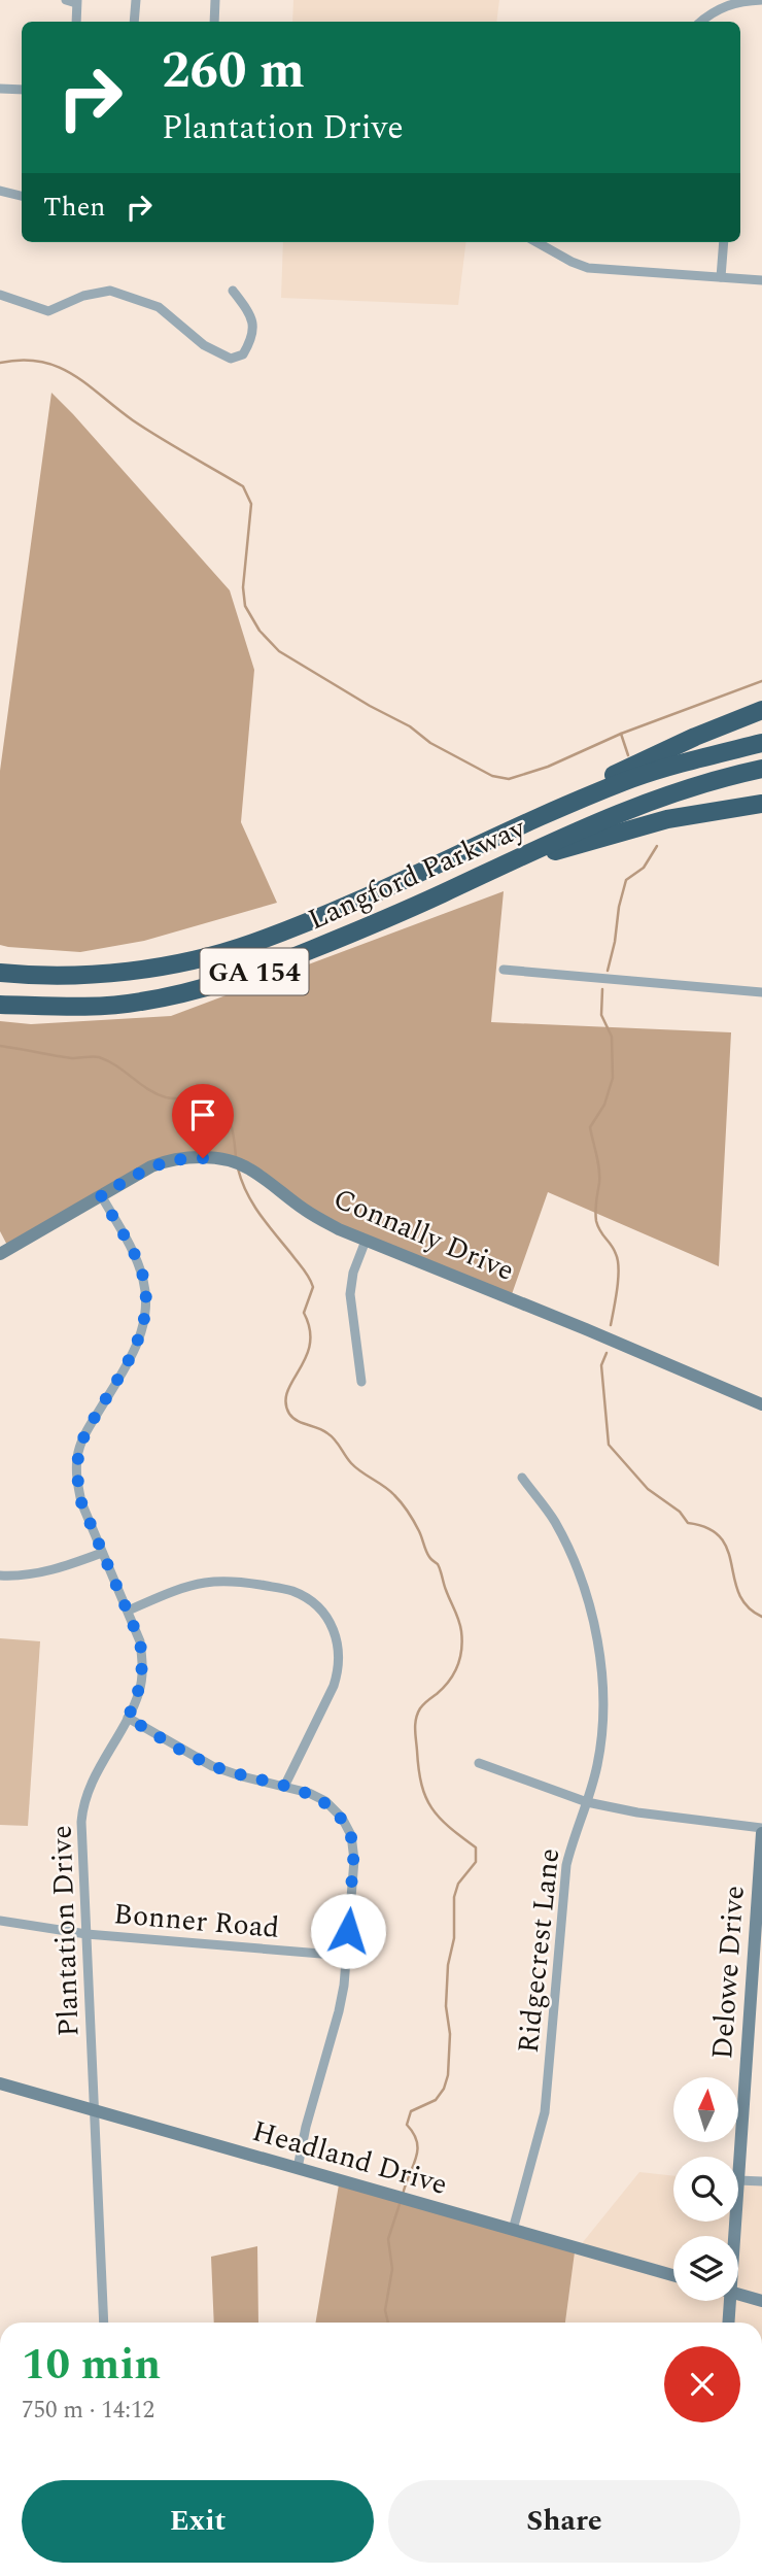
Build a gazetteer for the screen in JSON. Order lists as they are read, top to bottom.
{
  "streets": {
    "highway": ["Langford Parkway", "GA 154"],
    "street": [
      "Connally Drive",
      "Bonner Road",
      "Plantation Drive",
      "Ridgecrest Lane",
      "Delowe Drive",
      "Headland Drive"
    ]
  },
  "crossings": [
    ["Connally Drive", "Plantation Drive"],
    ["Bonner Road", "Plantation Drive"],
    ["Plantation Drive", "Headland Drive"],
    ["Ridgecrest Lane", "Headland Drive"]
  ],
  "north": "top",
  "page": {
    "turn": ["260 m", "Plantation Drive"],
    "then": "Then",
    "heading": ["10 min", "750 m · 14:12"],
    "buttons": ["Exit", "Share"]
  }
}
